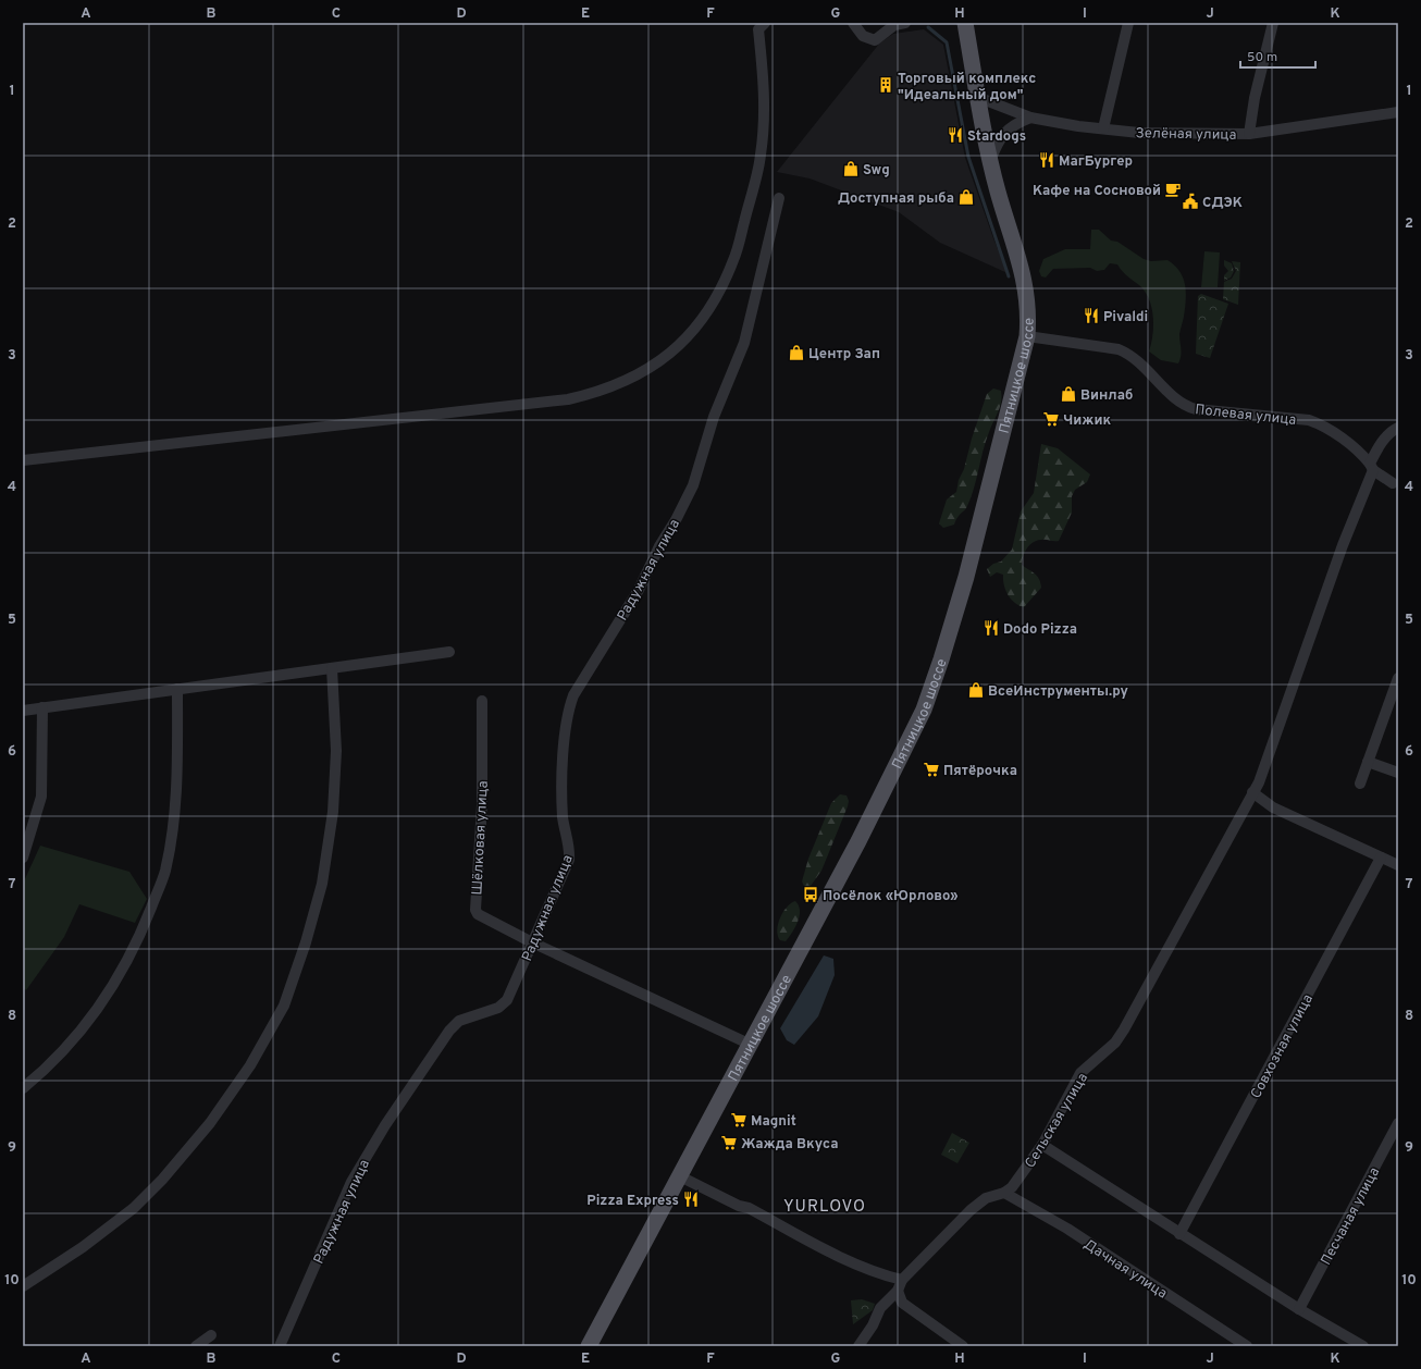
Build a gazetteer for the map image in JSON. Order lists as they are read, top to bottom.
{
  "streets": {
    "main road": ["Пятницкое шоссе"],
    "street": [
      "Зелёная улица",
      "Полевая улица",
      "Радужная улица",
      "Шёлковая улица",
      "Совхозная улица",
      "Сельская улица",
      "Песчаная улица",
      "Дачная улица"
    ]
  },
  "crossings": [
    ["Зелёная улица", "Пятницкое шоссе"],
    ["Пятницкое шоссе", "Полевая улица"],
    ["Пятницкое шоссе", "Шёлковая улица"],
    ["Радужная улица", "Шёлковая улица"],
    ["Сельская улица", "Дачная улица"]
  ],
  "districts": ["YURLOVO"],
  "places": {
    "building": ["Торговый комплекс \"Идеальный дом\""],
    "restaurant": [
      "Stardogs",
      "МагБургер",
      "Pivaldi",
      "Dodo Pizza",
      "Pizza Express"
    ],
    "shop": [
      "Swg",
      "Доступная рыба",
      "Центр Зап",
      "Винлаб",
      "ВсеИнструменты.ру"
    ],
    "cafe": ["Кафе на Сосновой"],
    "public building": ["СДЭК"],
    "supermarket": [
      "Чижик",
      "Пятёрочка",
      "Magnit",
      "Жажда Вкуса"
    ],
    "bus stop": ["Посёлок «Юрлово»"]
  },
  "scale_bar": "50 m",
  "grid": {
    "columns": [
      "A",
      "B",
      "C",
      "D",
      "E",
      "F",
      "G",
      "H",
      "I",
      "J",
      "K"
    ],
    "rows": [
      "1",
      "2",
      "3",
      "4",
      "5",
      "6",
      "7",
      "8",
      "9",
      "10"
    ]
  }
}
